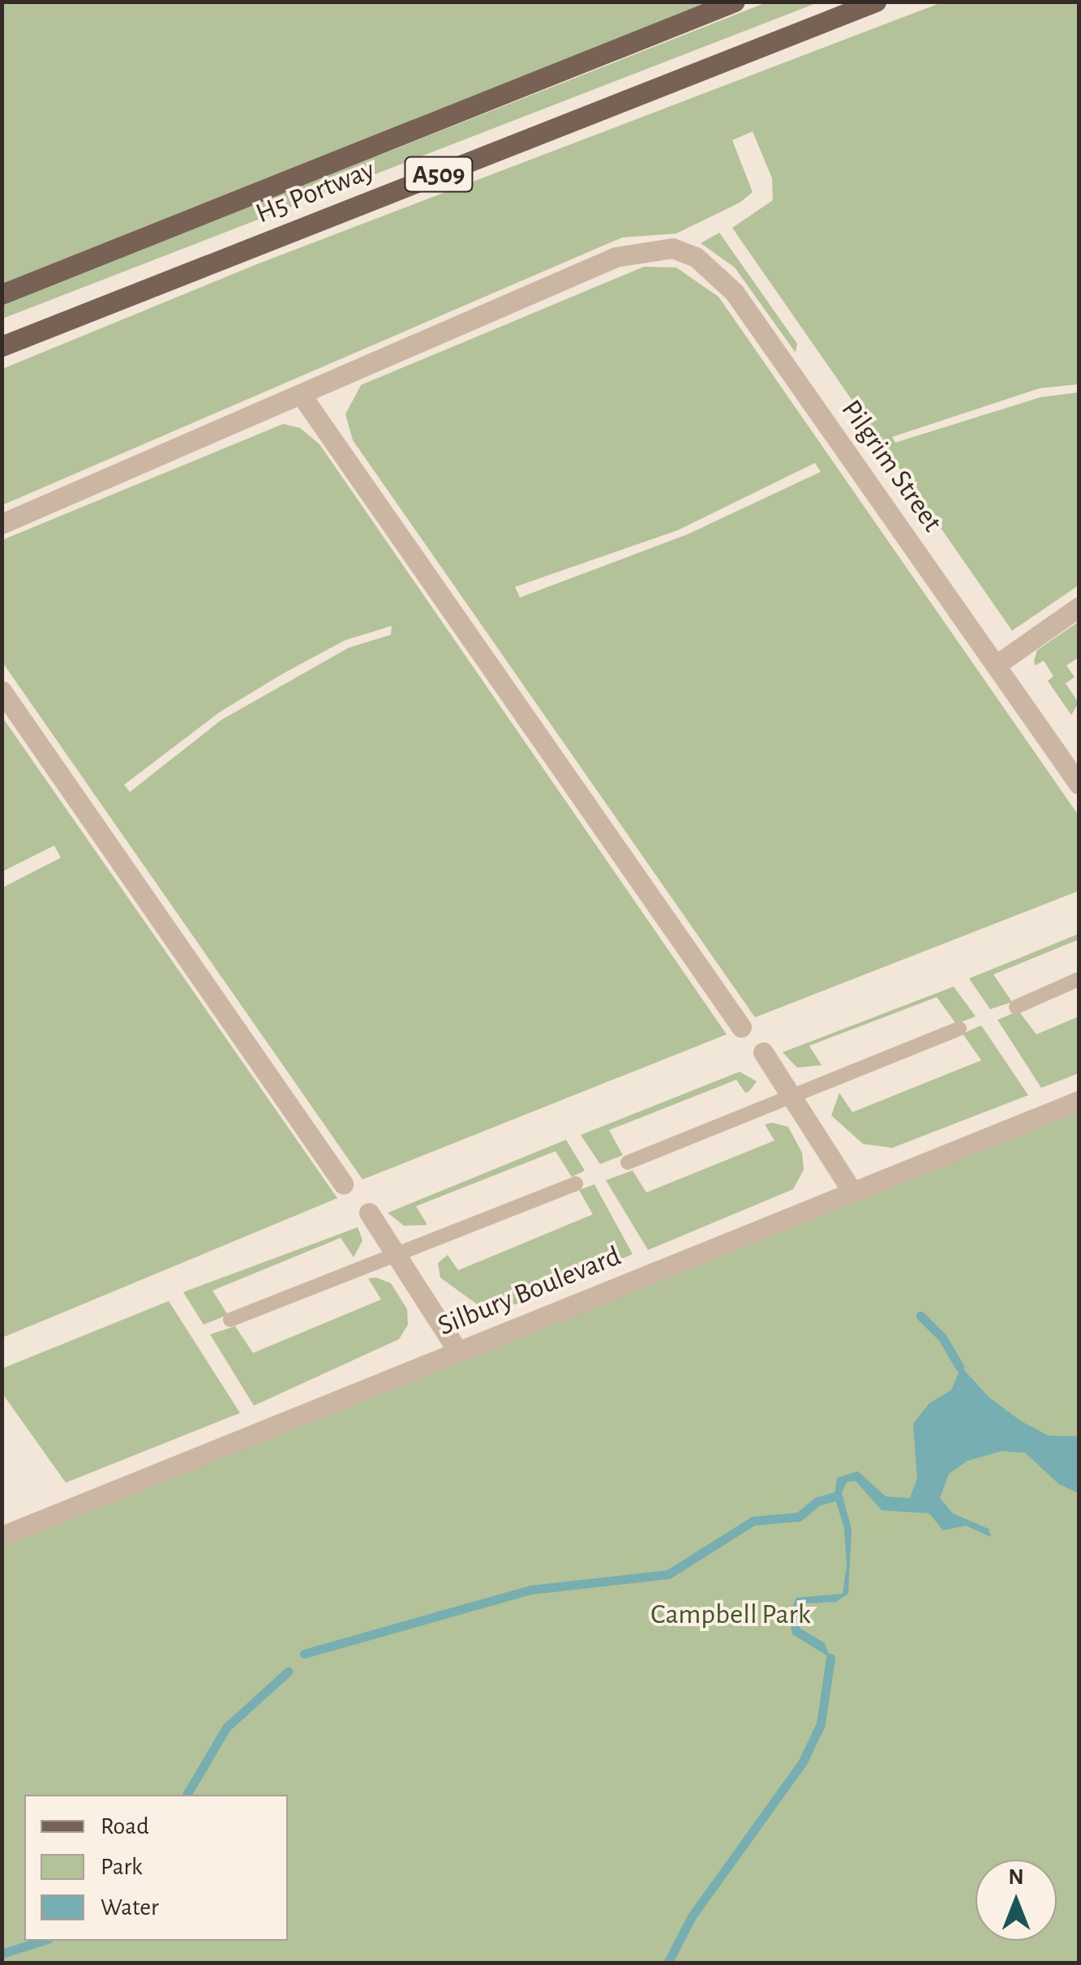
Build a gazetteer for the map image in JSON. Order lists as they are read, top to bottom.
{
  "streets": {
    "main road": ["A509", "H5 Portway"],
    "street": ["Pilgrim Street", "Silbury Boulevard"]
  },
  "parks": ["Campbell Park"],
  "legend": ["Road", "Park", "Water"],
  "north": "top"
}
